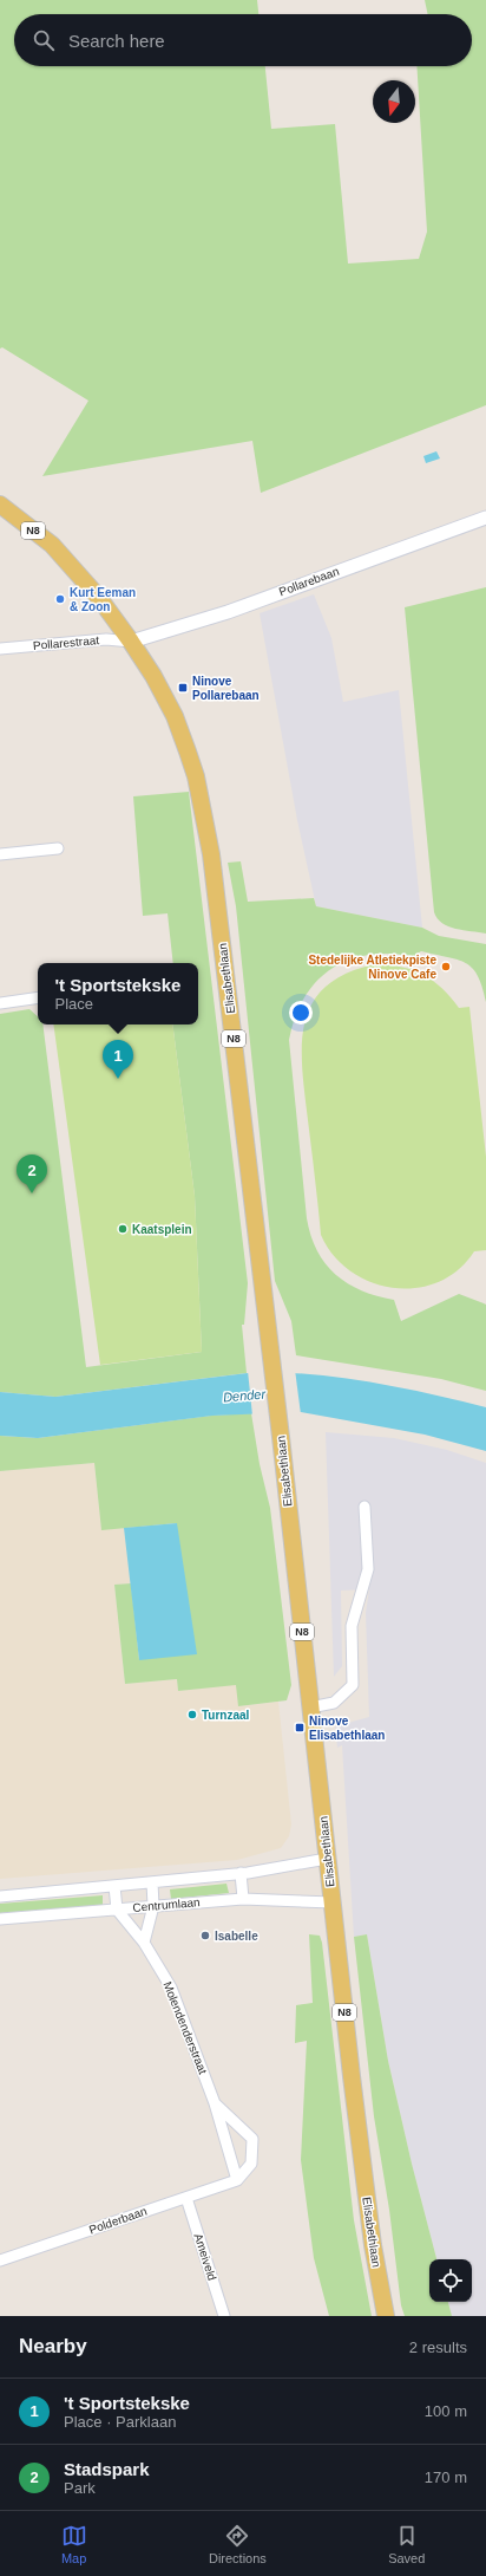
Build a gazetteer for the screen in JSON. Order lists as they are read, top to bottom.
{
  "streets": {
    "main road": ["N8", "Elisabethlaan"],
    "street": [
      "Pollarebaan",
      "Pollarestraat",
      "Centrumlaan",
      "Molendenderstraat",
      "Polderbaan",
      "Ameiveld"
    ]
  },
  "crossings": [
    ["N8", "Pollarebaan"],
    ["N8", "Pollarestraat"],
    ["N8", "Elisabethlaan"],
    ["Pollarebaan", "Pollarestraat"],
    ["Pollarebaan", "Elisabethlaan"],
    ["Pollarestraat", "Elisabethlaan"],
    ["Elisabethlaan", "Centrumlaan"],
    ["Centrumlaan", "Molendenderstraat"],
    ["Polderbaan", "Ameiveld"]
  ],
  "water": ["Dender"],
  "places": {
    "other": [
      "Kurt Eeman & Zoon",
      "Stedelijke Atletiekpiste Ninove Cafe",
      "Kaatsplein",
      "Turnzaal",
      "Isabelle"
    ],
    "transit": ["Ninove Pollarebaan", "Ninove Elisabethlaan"]
  },
  "north": "bottom",
  "page": {
    "search": "Search here",
    "popup": ["'t Sportstekske", "Place"],
    "pins": ["1", "2"],
    "heading": ["Nearby", "2 results"],
    "list": [
      {
        "mark": "1",
        "name": "'t Sportstekske",
        "note": "Place · Parklaan",
        "value": "100 m"
      },
      {
        "mark": "2",
        "name": "Stadspark",
        "note": "Park",
        "value": "170 m"
      }
    ],
    "nav": ["Map", "Directions", "Saved"]
  }
}
